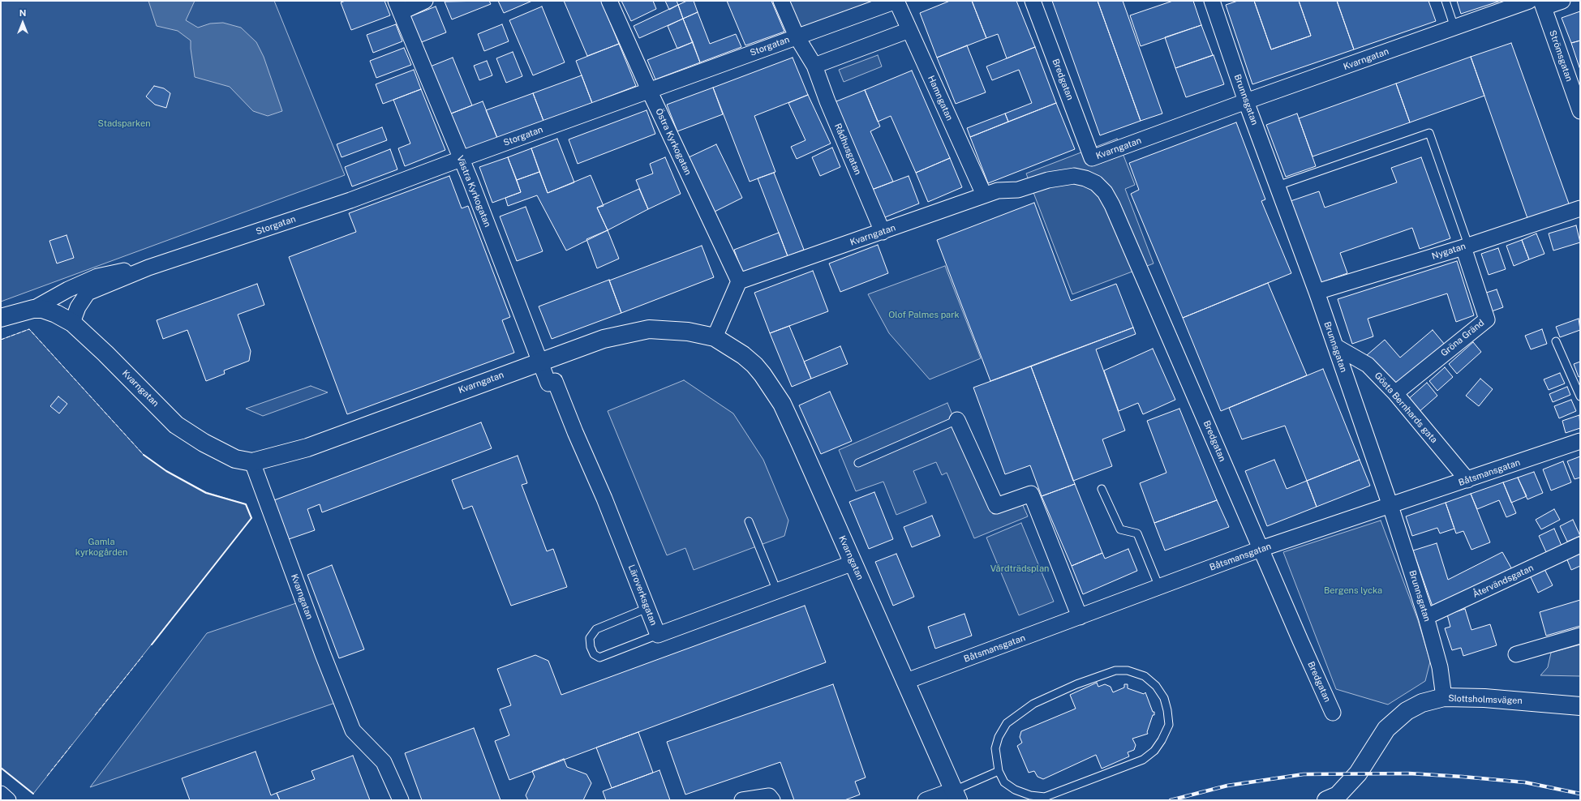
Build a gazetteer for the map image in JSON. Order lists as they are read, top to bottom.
{
  "streets": {
    "street": [
      "Storgatan",
      "Strömsgatan",
      "Kvarngatan",
      "Bredgatan",
      "Hamngatan",
      "Brunnsgatan",
      "Östra Kyrkogatan",
      "Rådhusgatan",
      "Västra Kyrkogatan",
      "Nygatan",
      "Gröna Gränd",
      "Gösta Bernhards gata",
      "Båtsmansgatan",
      "Återvändsgatan",
      "Läroverksgatan",
      "Slottsholmsvägen"
    ]
  },
  "crossings": [
    ["Storgatan", "Kvarngatan"],
    ["Storgatan", "Hamngatan"],
    ["Storgatan", "Östra Kyrkogatan"],
    ["Storgatan", "Rådhusgatan"],
    ["Storgatan", "Västra Kyrkogatan"],
    ["Kvarngatan", "Bredgatan"],
    ["Kvarngatan", "Hamngatan"],
    ["Kvarngatan", "Brunnsgatan"],
    ["Kvarngatan", "Östra Kyrkogatan"],
    ["Kvarngatan", "Rådhusgatan"],
    ["Kvarngatan", "Västra Kyrkogatan"],
    ["Kvarngatan", "Båtsmansgatan"],
    ["Kvarngatan", "Läroverksgatan"],
    ["Bredgatan", "Båtsmansgatan"],
    ["Brunnsgatan", "Nygatan"],
    ["Brunnsgatan", "Gösta Bernhards gata"],
    ["Brunnsgatan", "Båtsmansgatan"],
    ["Brunnsgatan", "Återvändsgatan"],
    ["Brunnsgatan", "Slottsholmsvägen"],
    ["Västra Kyrkogatan", "Läroverksgatan"],
    ["Nygatan", "Gröna Gränd"],
    ["Gröna Gränd", "Gösta Bernhards gata"],
    ["Gösta Bernhards gata", "Båtsmansgatan"]
  ],
  "parks": [
    "Stadsparken",
    "Olof Palmes park",
    "Gamla kyrkogården",
    "Vårdträdsplan",
    "Bergens lycka"
  ],
  "north": "top"
}
